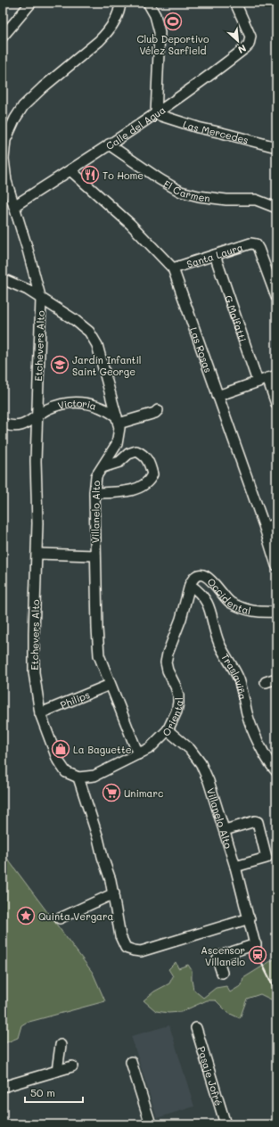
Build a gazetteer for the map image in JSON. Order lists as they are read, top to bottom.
{
  "streets": {
    "street": [
      "Calle del Agua",
      "Las Mercedes",
      "El Carmen",
      "Santa Laura",
      "G.Malfatti",
      "Etchevers Alto",
      "Las Rosas",
      "Victoria",
      "Villanelo Alto",
      "Occidental",
      "Traslaviña",
      "Philips",
      "Oriental",
      "Pasaje Jofré"
    ]
  },
  "crossings": [
    ["Calle del Agua", "Las Mercedes"],
    ["Calle del Agua", "El Carmen"],
    ["Calle del Agua", "Etchevers Alto"],
    ["Calle del Agua", "Las Rosas"],
    ["Santa Laura", "G.Malfatti"],
    ["Santa Laura", "Las Rosas"],
    ["Etchevers Alto", "Victoria"],
    ["Etchevers Alto", "Villanelo Alto"],
    ["Etchevers Alto", "Philips"],
    ["Etchevers Alto", "Oriental"],
    ["Victoria", "Villanelo Alto"],
    ["Villanelo Alto", "Philips"],
    ["Villanelo Alto", "Oriental"],
    ["Occidental", "Traslaviña"],
    ["Occidental", "Oriental"],
    ["Traslaviña", "Oriental"]
  ],
  "places": {
    "sports": ["Club Deportivo Vélez Sarfield"],
    "restaurant": ["To Home"],
    "school or university": ["Jardín Infantil Saint George"],
    "shop": ["La Baguette"],
    "supermarket": ["Unimarc"],
    "place": ["Quinta Vergara"],
    "station": ["Ascensor Villanelo"]
  },
  "scale_bar": "50 m",
  "north": "bottom right"
}
